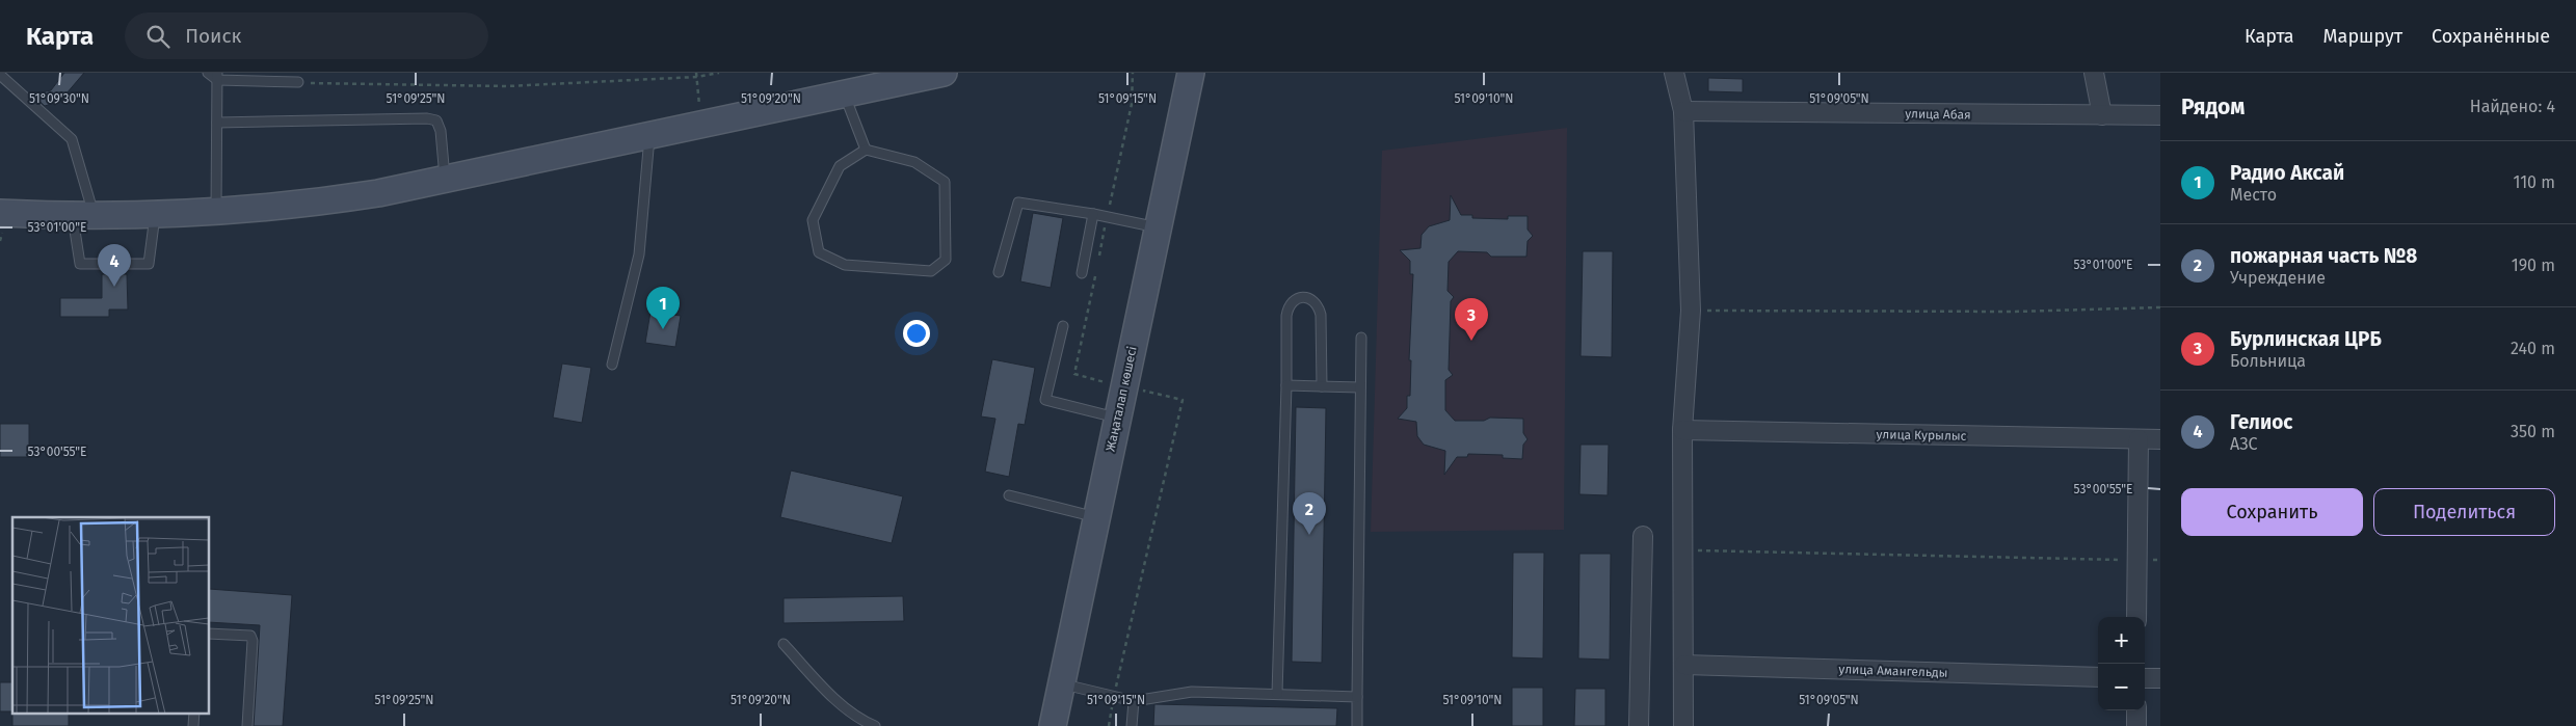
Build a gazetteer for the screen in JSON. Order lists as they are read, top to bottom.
{
  "streets": {
    "main road": ["Жаңаталап көшесі"],
    "street": ["улица Абая", "улица Курылыс", "улица Амангельды"]
  },
  "page": {
    "header": "Карта",
    "search": "Поиск",
    "nav": ["Карта", "Маршрут", "Сохранённые"],
    "heading": ["Рядом", "Найдено: 4"],
    "list": [
      {
        "mark": "1",
        "name": "Радио Аксай",
        "note": "Место",
        "value": "110 m"
      },
      {
        "mark": "2",
        "name": "пожарная часть №8",
        "note": "Учреждение",
        "value": "190 m"
      },
      {
        "mark": "3",
        "name": "Бурлинская ЦРБ",
        "note": "Больница",
        "value": "240 m"
      },
      {
        "mark": "4",
        "name": "Гелиос",
        "note": "АЗС",
        "value": "350 m"
      }
    ],
    "pins": [
      "4",
      "1",
      "3",
      "2"
    ],
    "buttons": ["Сохранить", "Поделиться"],
    "map_buttons": ["+", "−"]
  },
  "coordinates": [
    "51°09'30\"N",
    "51°09'25\"N",
    "51°09'20\"N",
    "51°09'15\"N",
    "51°09'10\"N",
    "51°09'05\"N",
    "53°01'00\"E",
    "53°00'55\"E"
  ]
}
